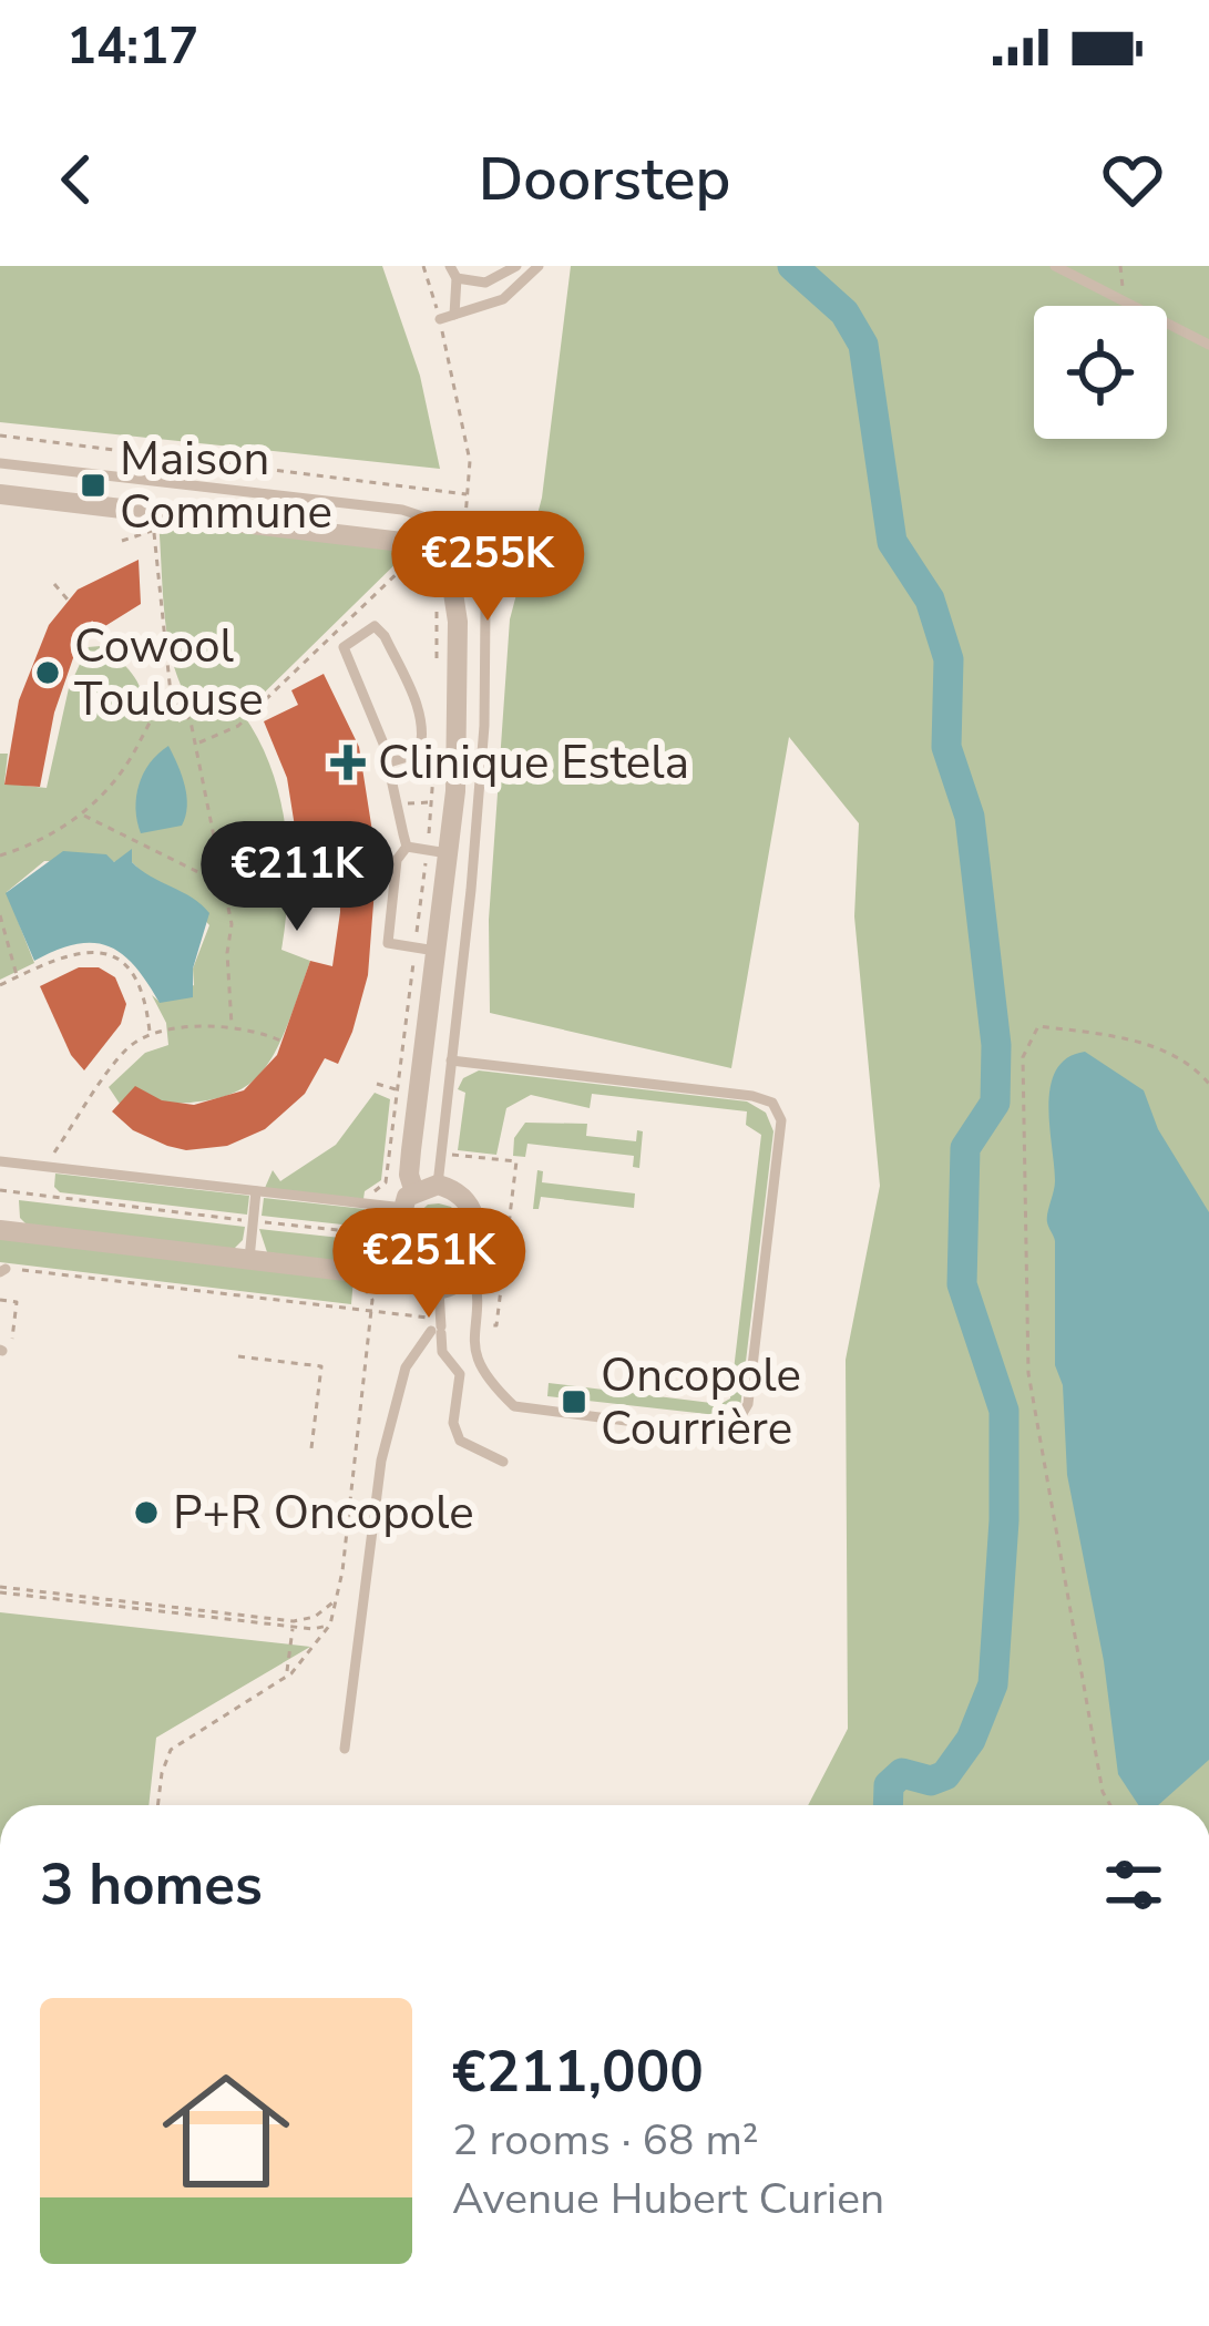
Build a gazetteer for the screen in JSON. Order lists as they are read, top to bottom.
{
  "places": {
    "transit": ["Maison Commune", "Oncopole Courrière"],
    "other": ["Cowool Toulouse", "P+R Oncopole"],
    "health": ["Clinique Estela"]
  },
  "page": {
    "status": "14:17",
    "header": "Doorstep",
    "price": ["€255K", "€211K", "€251K"],
    "heading": "3 homes",
    "list": [
      {
        "name": "€211,000",
        "note": "2 rooms · 68 m² · Avenue Hubert Curien"
      }
    ]
  }
}
